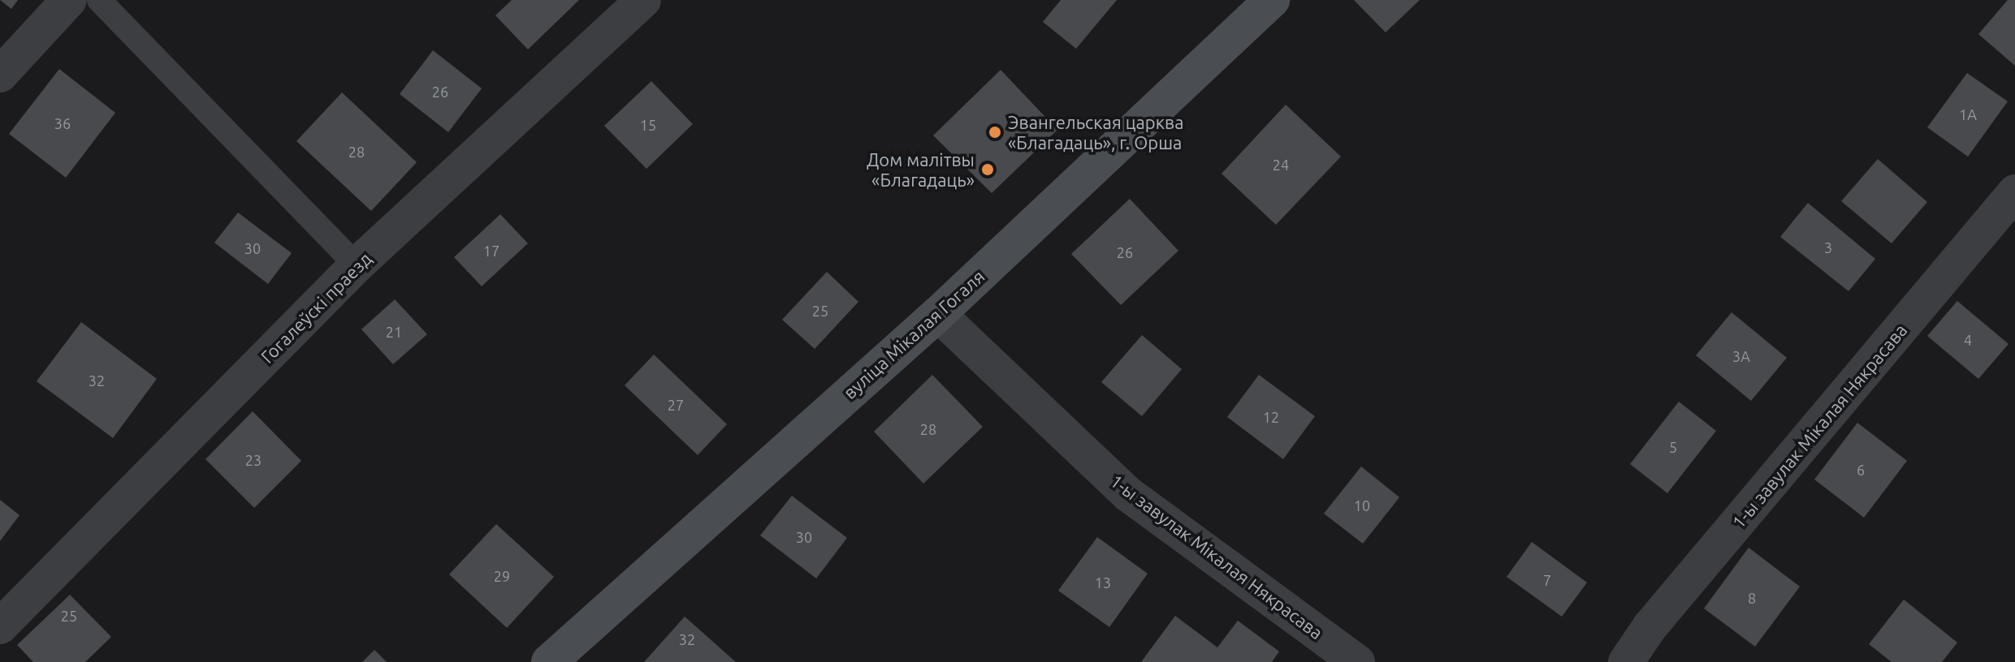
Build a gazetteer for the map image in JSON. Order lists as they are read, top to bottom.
{
  "streets": {
    "street": ["Гогалеўскі праезд", "вуліца Мікалая Гогаля", "1-ы завулак Мікалая Някрасава"]
  },
  "crossings": [
    ["вуліца Мікалая Гогаля", "1-ы завулак Мікалая Някрасава"]
  ],
  "places": ["Эвангельская царква «Благадаць», г. Орша", "Дом малітвы «Благадаць»"],
  "house_numbers": [
    "26",
    "1А",
    "36",
    "15",
    "28",
    "24",
    "3",
    "30",
    "17",
    "26",
    "25",
    "21",
    "4",
    "3А",
    "32",
    "27",
    "12",
    "28",
    "5",
    "23",
    "6",
    "10",
    "30",
    "29",
    "7",
    "13",
    "8",
    "25",
    "32"
  ]
}
